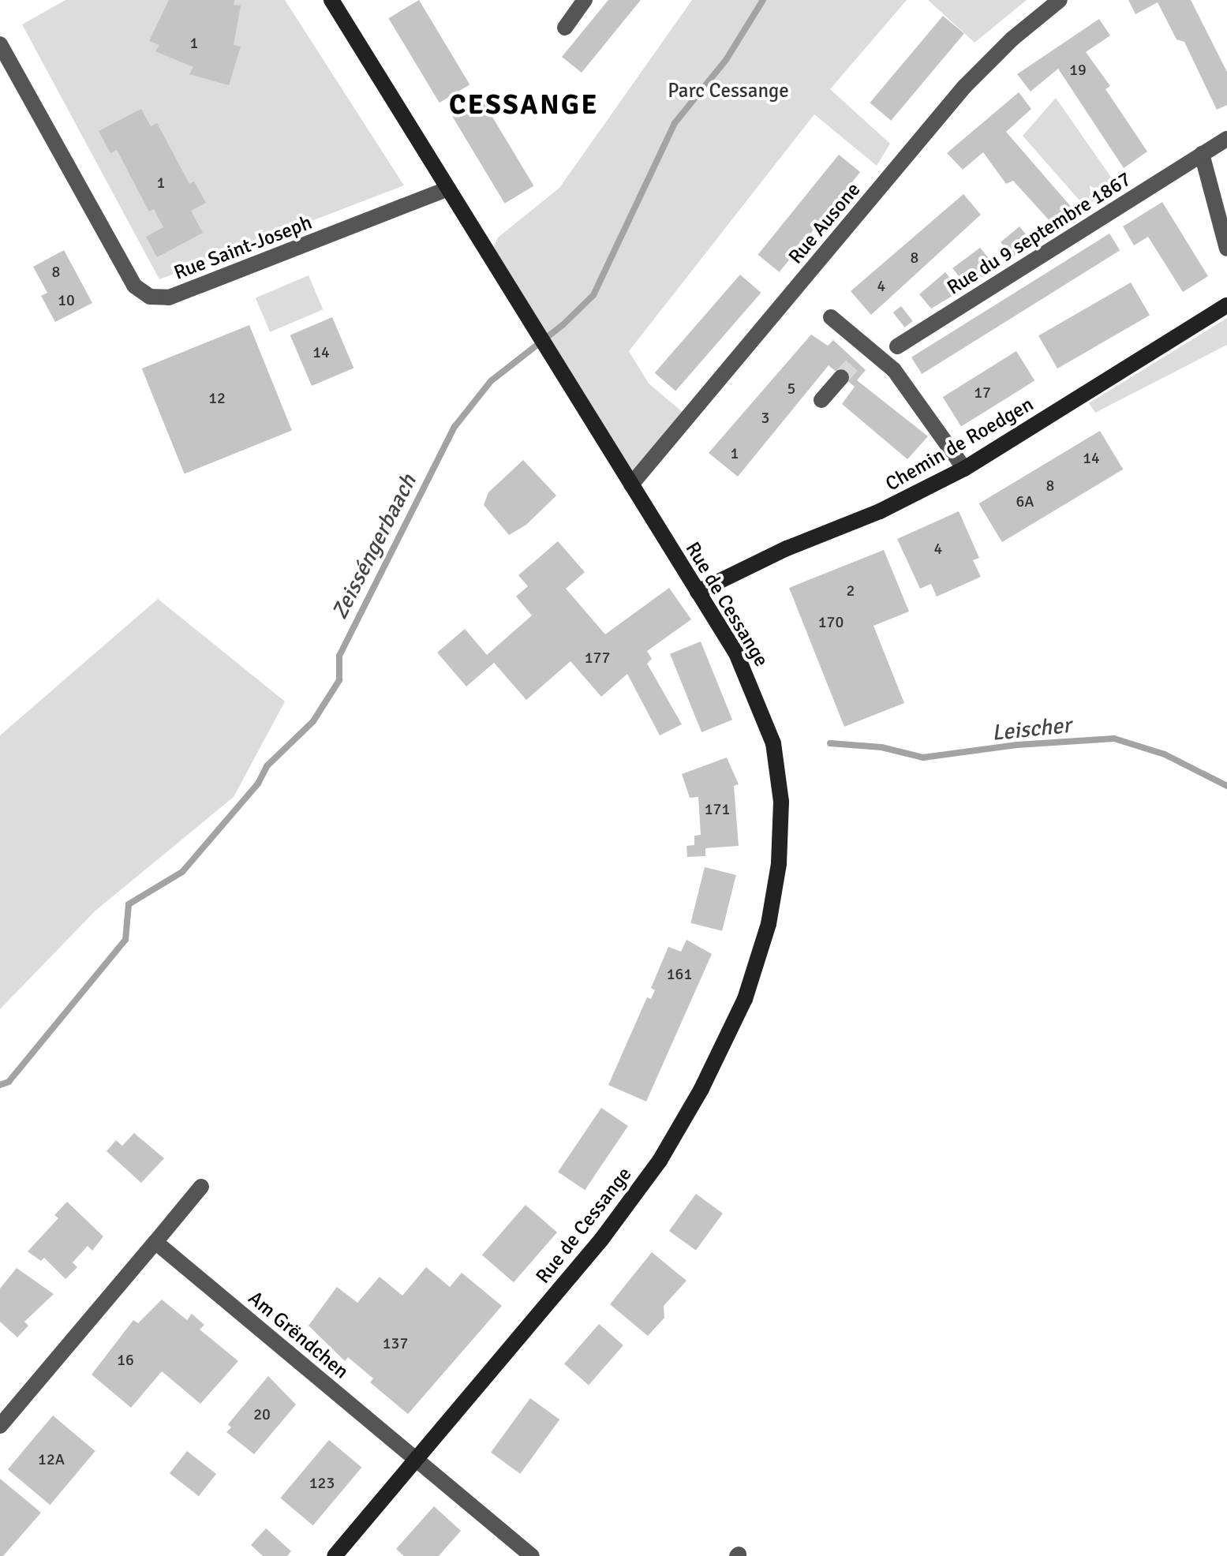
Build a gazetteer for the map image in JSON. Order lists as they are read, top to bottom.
{
  "streets": {
    "main road": ["Chemin de Roedgen", "Rue de Cessange"],
    "street": [
      "Rue Ausone",
      "Rue du 9 septembre 1867",
      "Rue Saint-Joseph",
      "Am Grëndchen"
    ]
  },
  "crossings": [
    ["Rue Ausone", "Rue de Cessange"],
    ["Rue Saint-Joseph", "Rue de Cessange"],
    ["Chemin de Roedgen", "Rue de Cessange"],
    ["Rue de Cessange", "Am Grëndchen"]
  ],
  "districts": ["CESSANGE"],
  "water": ["Zeisséngerbaach", "Leischer"],
  "parks": ["Parc Cessange"],
  "house_numbers": [
    "1",
    "19",
    "1",
    "8",
    "8",
    "4",
    "10",
    "14",
    "5",
    "17",
    "12",
    "3",
    "1",
    "14",
    "8",
    "6A",
    "4",
    "2",
    "170",
    "177",
    "171",
    "161",
    "137",
    "16",
    "20",
    "12A",
    "123"
  ]
}
